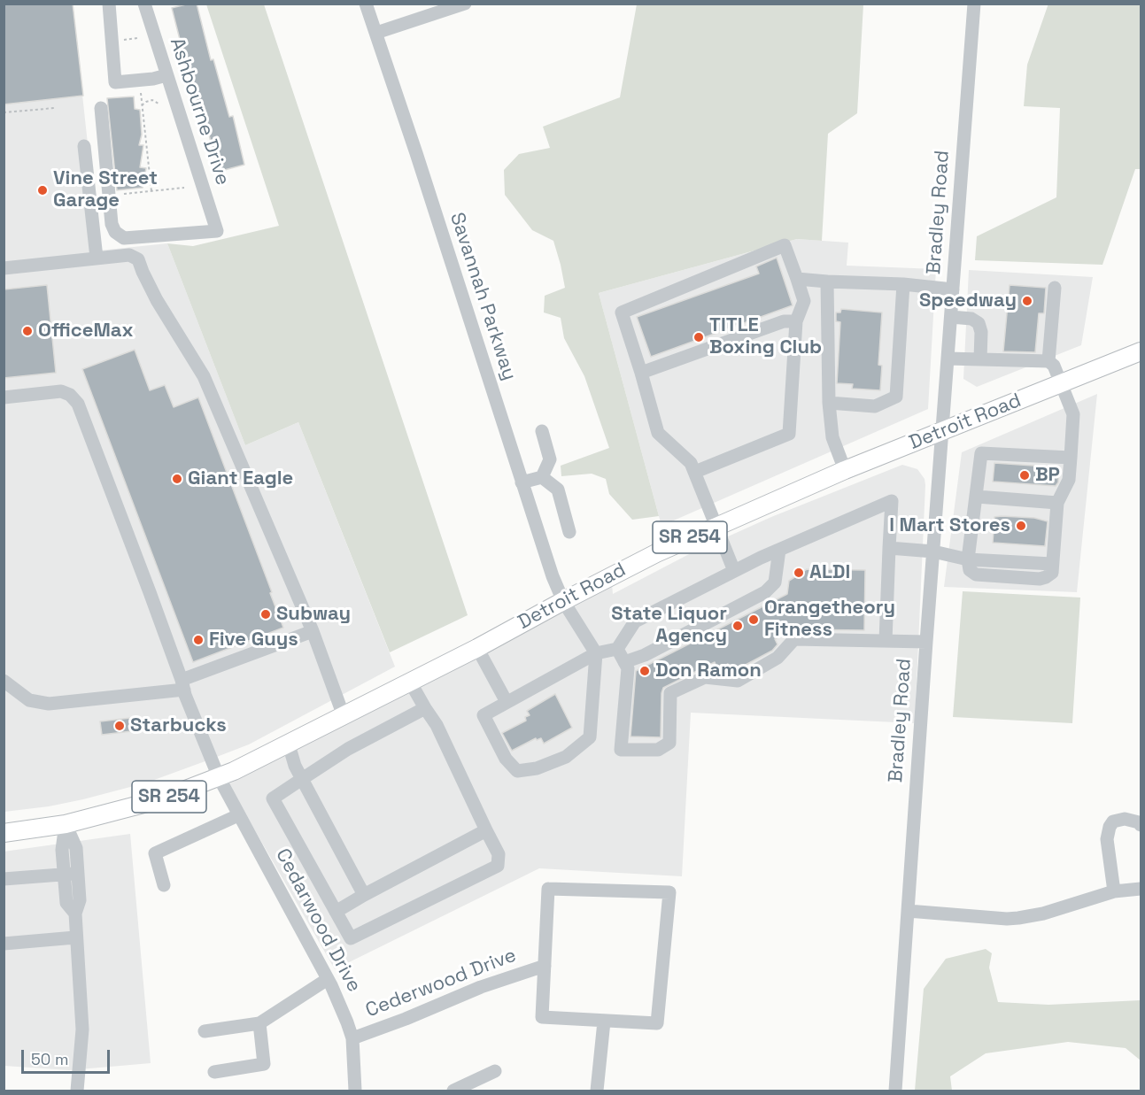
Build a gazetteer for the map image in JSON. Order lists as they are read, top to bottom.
{
  "streets": {
    "main road": ["Detroit Road", "SR 254"],
    "street": [
      "Ashbourne Drive",
      "Bradley Road",
      "Savannah Parkway",
      "Cedarwood Drive",
      "Cederwood Drive"
    ]
  },
  "crossings": [
    ["Bradley Road", "Detroit Road"],
    ["Savannah Parkway", "Detroit Road"],
    ["Detroit Road", "Cedarwood Drive"],
    ["Cedarwood Drive", "Cederwood Drive"]
  ],
  "places": [
    "Vine Street Garage",
    "Speedway",
    "OfficeMax",
    "TITLE Boxing Club",
    "BP",
    "Giant Eagle",
    "I Mart Stores",
    "ALDI",
    "Subway",
    "Orangetheory Fitness",
    "State Liquor Agency",
    "Five Guys",
    "Don Ramon",
    "Starbucks"
  ],
  "scale_bar": "50 m"
}
